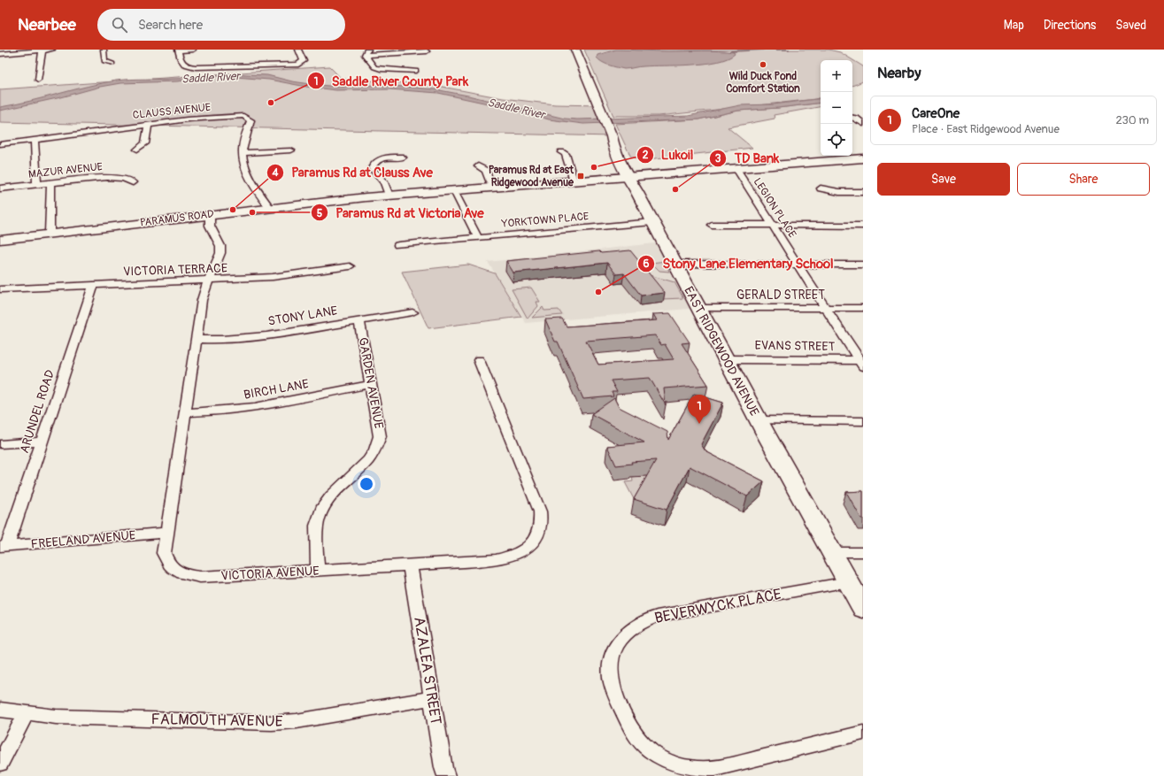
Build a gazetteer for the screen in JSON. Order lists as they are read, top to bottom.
{
  "streets": {
    "main road": ["PARAMUS ROAD", "EAST RIDGEWOOD AVENUE"],
    "street": [
      "CLAUSS AVENUE",
      "MAZUR AVENUE",
      "LEGION PLACE",
      "YORKTOWN PLACE",
      "VICTORIA TERRACE",
      "GERALD STREET",
      "STONY LANE",
      "EVANS STREET",
      "GARDEN AVENUE",
      "BIRCH LANE",
      "ARUNDEL ROAD",
      "FREELAND AVENUE",
      "VICTORIA AVENUE",
      "BEVERWYCK PLACE",
      "AZALEA STREET",
      "FALMOUTH AVENUE"
    ]
  },
  "crossings": [
    ["CLAUSS AVENUE", "PARAMUS ROAD"],
    ["LEGION PLACE", "PARAMUS ROAD"],
    ["LEGION PLACE", "GERALD STREET"],
    ["LEGION PLACE", "EVANS STREET"],
    ["PARAMUS ROAD", "EAST RIDGEWOOD AVENUE"],
    ["PARAMUS ROAD", "VICTORIA AVENUE"],
    ["YORKTOWN PLACE", "EAST RIDGEWOOD AVENUE"],
    ["VICTORIA TERRACE", "ARUNDEL ROAD"],
    ["VICTORIA TERRACE", "VICTORIA AVENUE"],
    ["GERALD STREET", "EAST RIDGEWOOD AVENUE"],
    ["STONY LANE", "GARDEN AVENUE"],
    ["STONY LANE", "VICTORIA AVENUE"],
    ["EVANS STREET", "EAST RIDGEWOOD AVENUE"],
    ["EAST RIDGEWOOD AVENUE", "BEVERWYCK PLACE"],
    ["GARDEN AVENUE", "BIRCH LANE"],
    ["GARDEN AVENUE", "VICTORIA AVENUE"],
    ["BIRCH LANE", "VICTORIA AVENUE"],
    ["ARUNDEL ROAD", "FREELAND AVENUE"],
    ["FREELAND AVENUE", "VICTORIA AVENUE"],
    ["VICTORIA AVENUE", "AZALEA STREET"],
    ["AZALEA STREET", "FALMOUTH AVENUE"]
  ],
  "water": ["Saddle River"],
  "places": {
    "other": [
      "Wild Duck Pond Comfort Station",
      "Saddle River County Park",
      "Lukoil",
      "TD Bank",
      "Paramus Rd at Clauss Ave",
      "Paramus Rd at Victoria Ave",
      "Stony Lane Elementary School"
    ],
    "transit": ["Paramus Rd at East Ridgewood Avenue"]
  },
  "page": {
    "header": "Nearbee",
    "search": "Search here",
    "nav": ["Map", "Directions", "Saved"],
    "heading": "Nearby",
    "map_buttons": ["+", "−"],
    "list": [
      {
        "mark": "1",
        "name": "CareOne",
        "note": "Place · East Ridgewood Avenue",
        "value": "230 m"
      }
    ],
    "buttons": ["Save", "Share"],
    "pins": "1"
  }
}
